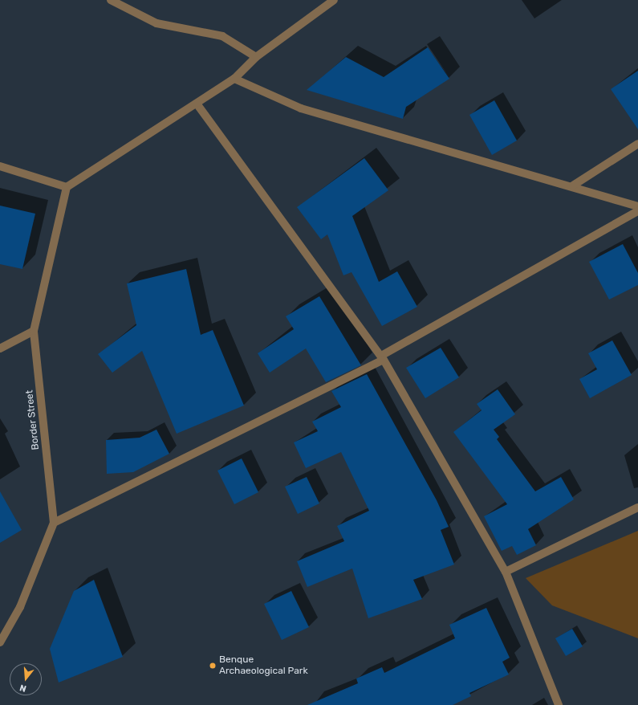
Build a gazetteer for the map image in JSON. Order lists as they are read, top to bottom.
{
  "streets": {
    "street": ["Border Street"]
  },
  "places": ["Benque Archaeological Park"],
  "north": "bottom"
}
